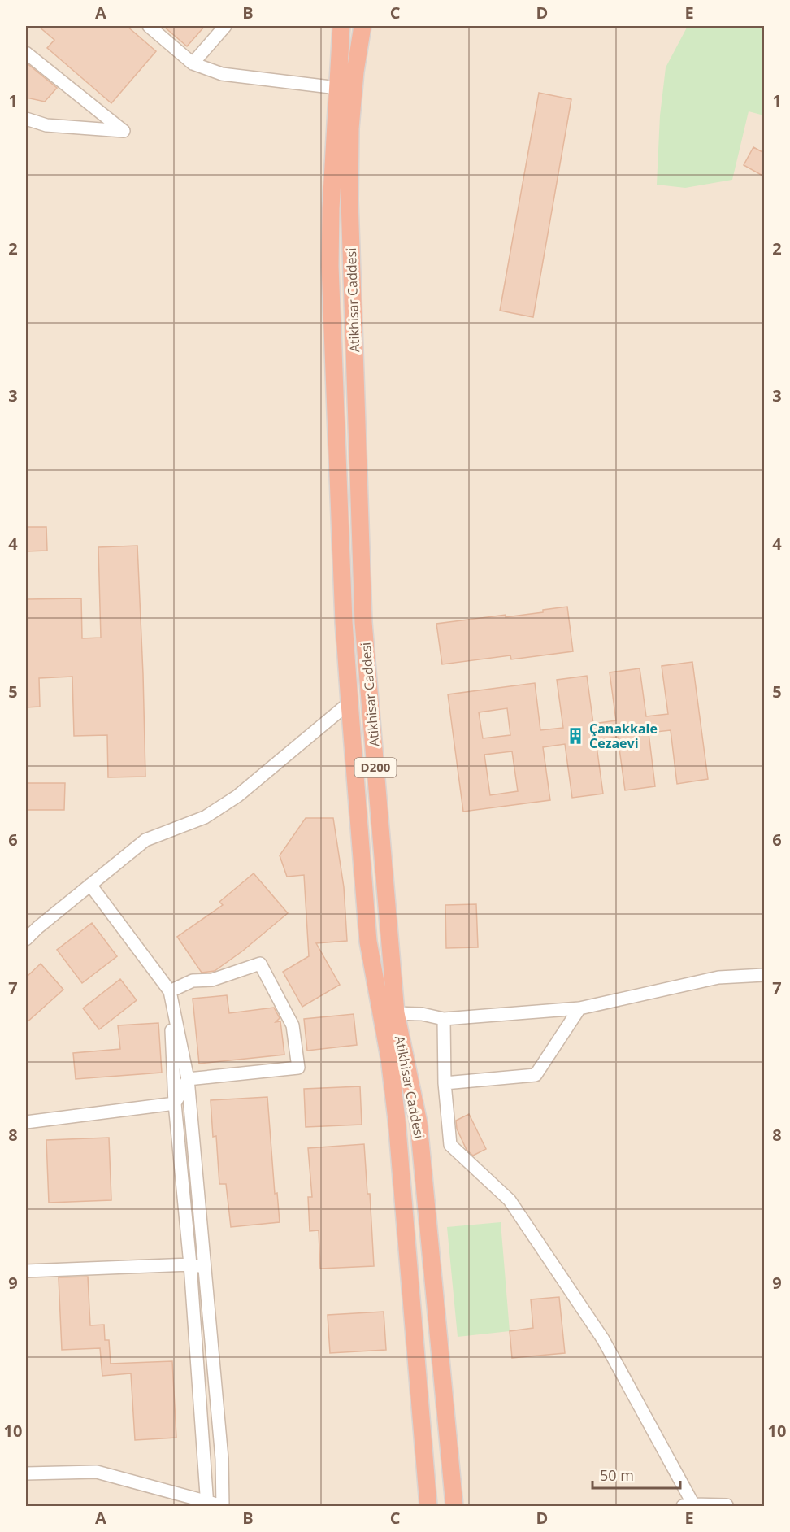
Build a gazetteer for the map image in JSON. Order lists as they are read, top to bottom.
{
  "streets": {
    "highway": ["Atikhisar Caddesi", "D200"]
  },
  "places": {
    "building": ["Çanakkale Cezaevi"]
  },
  "scale_bar": "50 m",
  "grid": {
    "columns": [
      "A",
      "B",
      "C",
      "D",
      "E"
    ],
    "rows": [
      "1",
      "2",
      "3",
      "4",
      "5",
      "6",
      "7",
      "8",
      "9",
      "10"
    ]
  }
}
